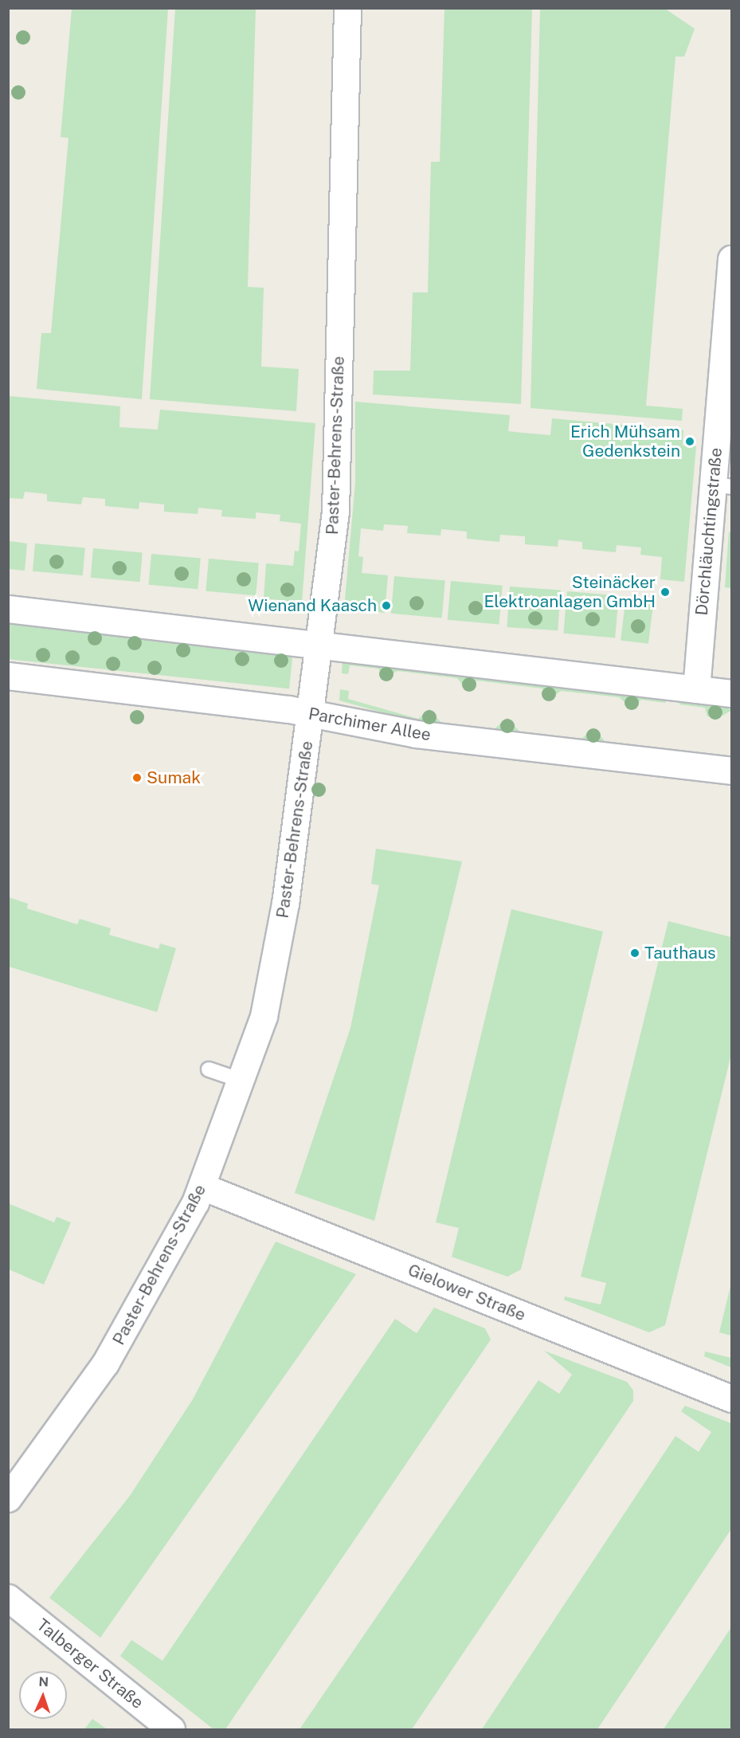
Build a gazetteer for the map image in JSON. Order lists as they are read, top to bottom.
{
  "streets": {
    "street": [
      "Paster-Behrens-Straße",
      "Dörchläuchtingstraße",
      "Parchimer Allee",
      "Gielower Straße",
      "Talberger Straße"
    ]
  },
  "crossings": [
    ["Paster-Behrens-Straße", "Parchimer Allee"],
    ["Paster-Behrens-Straße", "Gielower Straße"]
  ],
  "places": [
    "Erich Mühsam Gedenkstein",
    "Steinäcker Elektroanlagen GmbH",
    "Wienand Kaasch",
    "Sumak",
    "Tauthaus"
  ],
  "north": "top"
}
